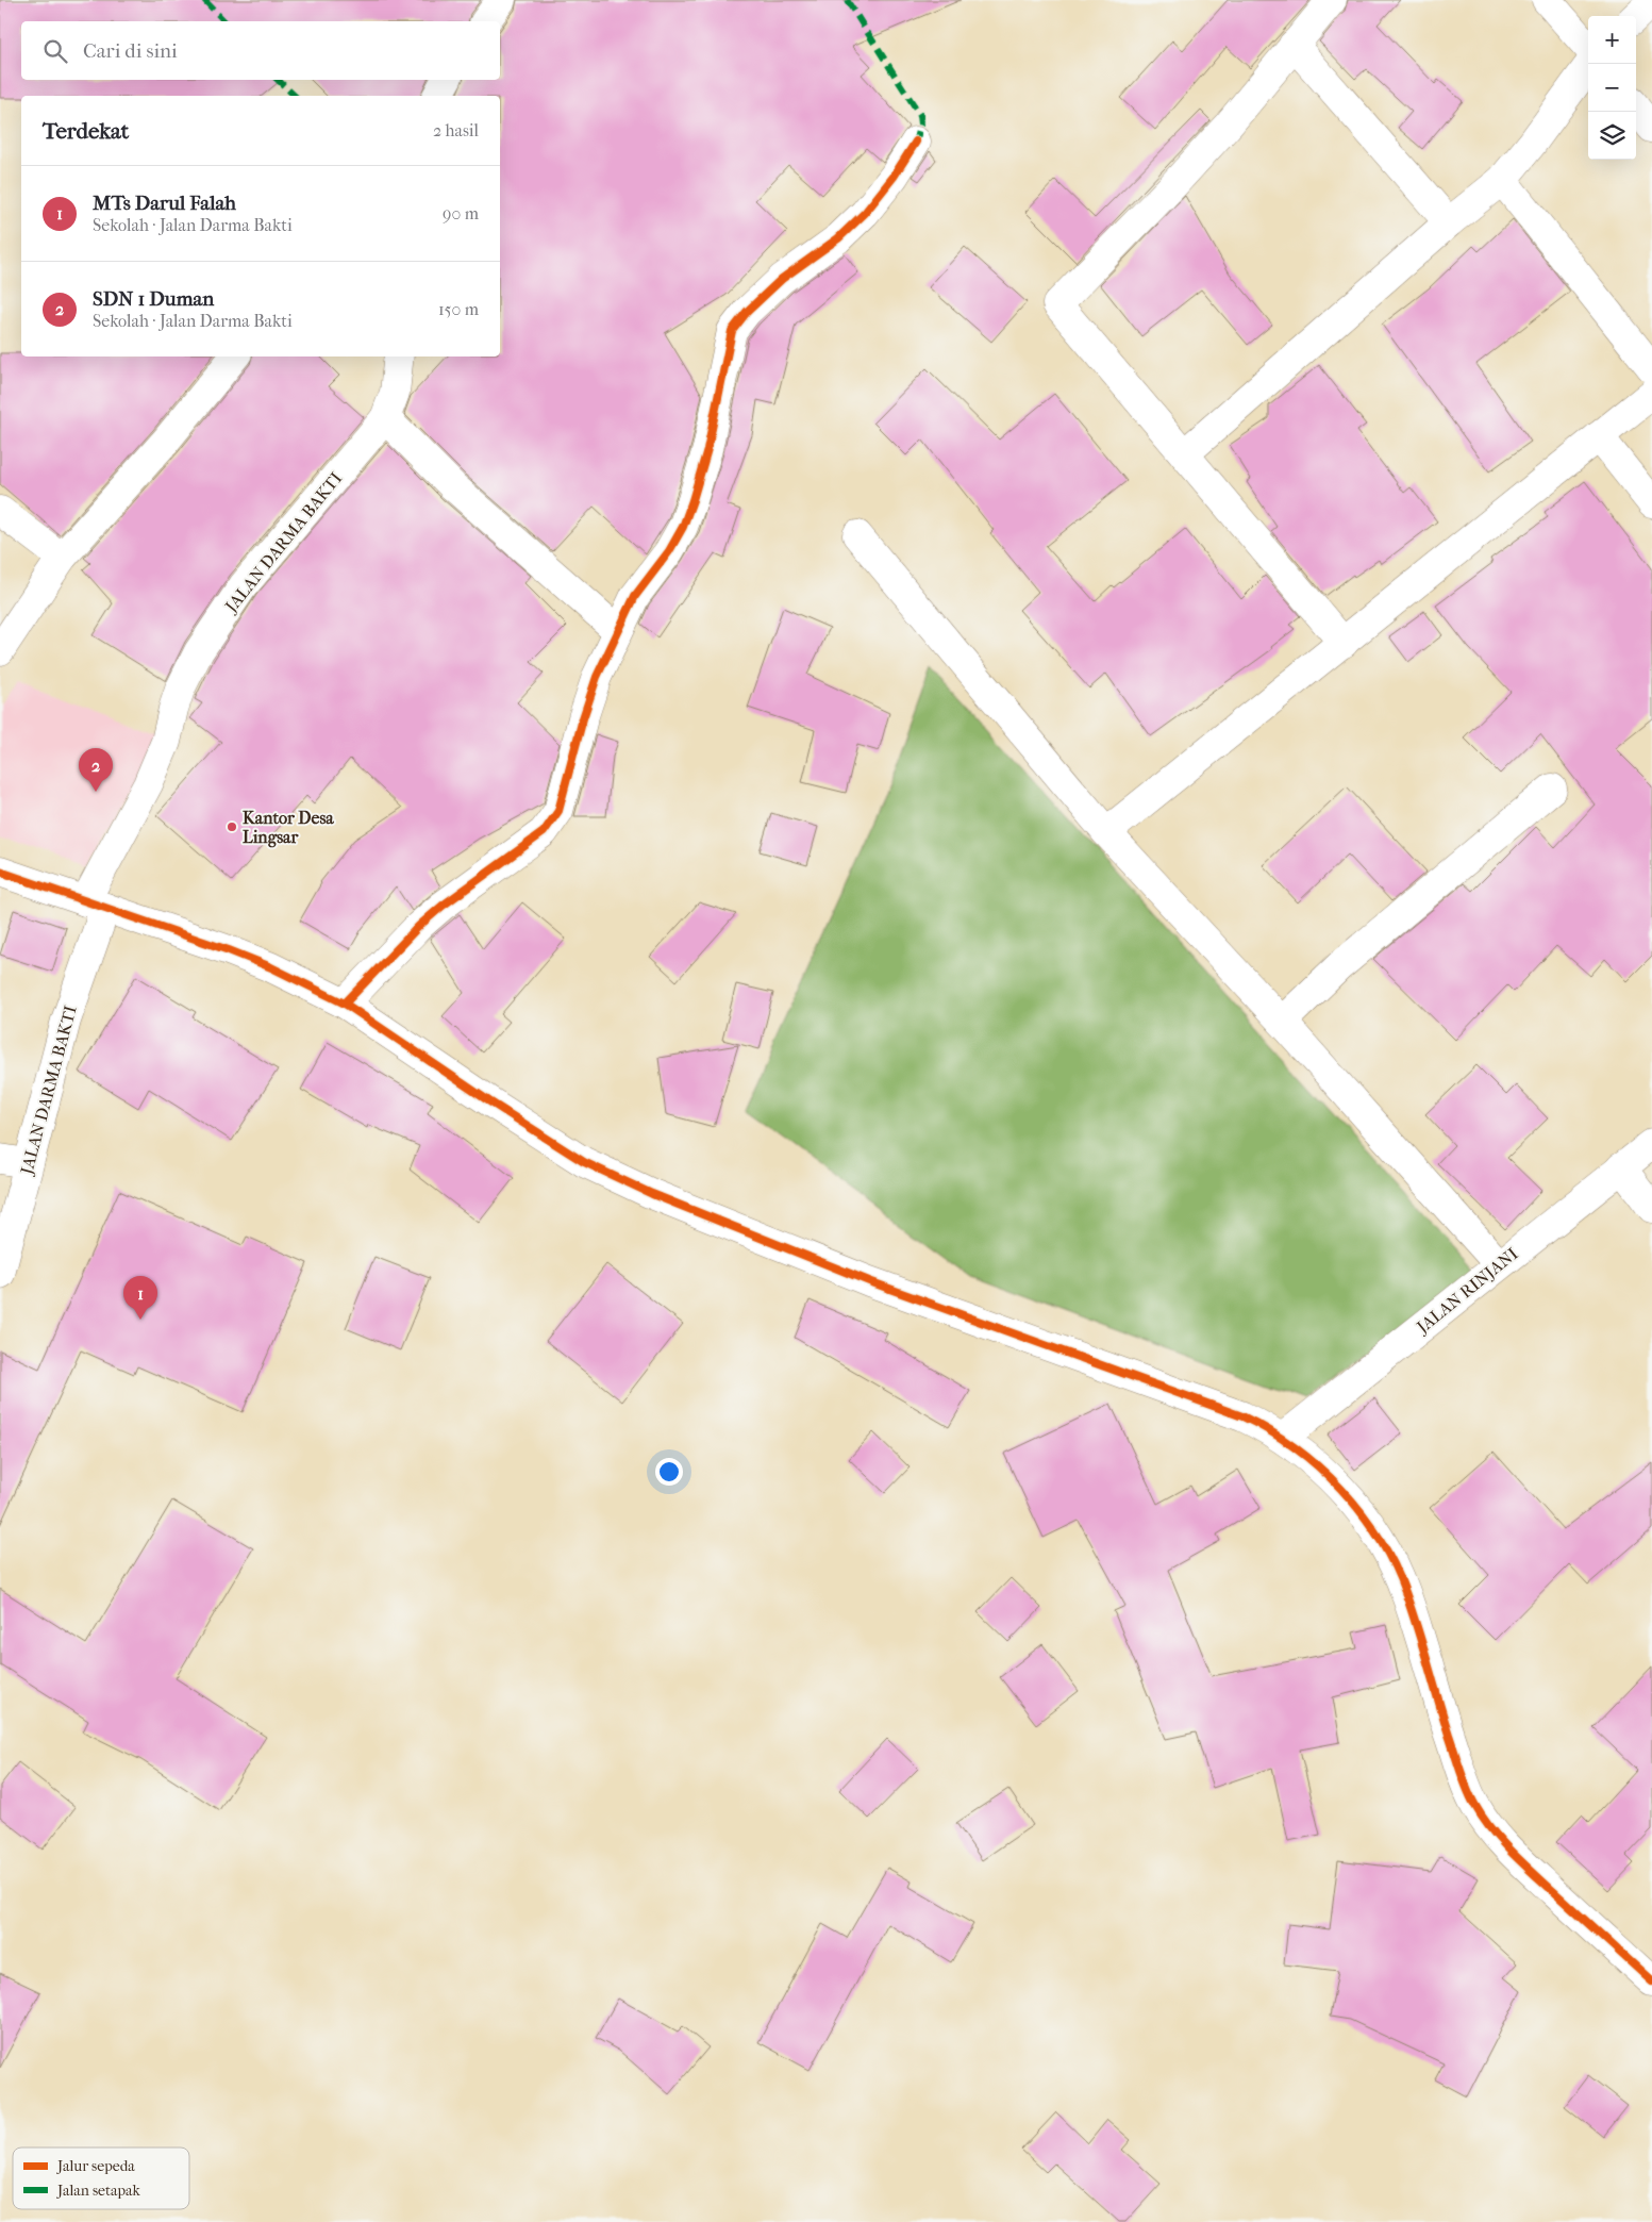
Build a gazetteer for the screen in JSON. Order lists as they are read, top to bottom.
{
  "streets": {
    "street": ["JALAN DARMA BAKTI", "JALAN RINJANI"]
  },
  "places": ["Kantor Desa Lingsar"],
  "legend": ["Jalur sepeda", "Jalan setapak"],
  "page": {
    "map_buttons": ["+", "−"],
    "search": "Cari di sini",
    "heading": ["Terdekat", "2 hasil"],
    "list": [
      {
        "mark": "1",
        "name": "MTs Darul Falah",
        "note": "Sekolah · Jalan Darma Bakti",
        "value": "90 m"
      },
      {
        "mark": "2",
        "name": "SDN 1 Duman",
        "note": "Sekolah · Jalan Darma Bakti",
        "value": "150 m"
      }
    ],
    "pins": ["2", "1"]
  }
}
